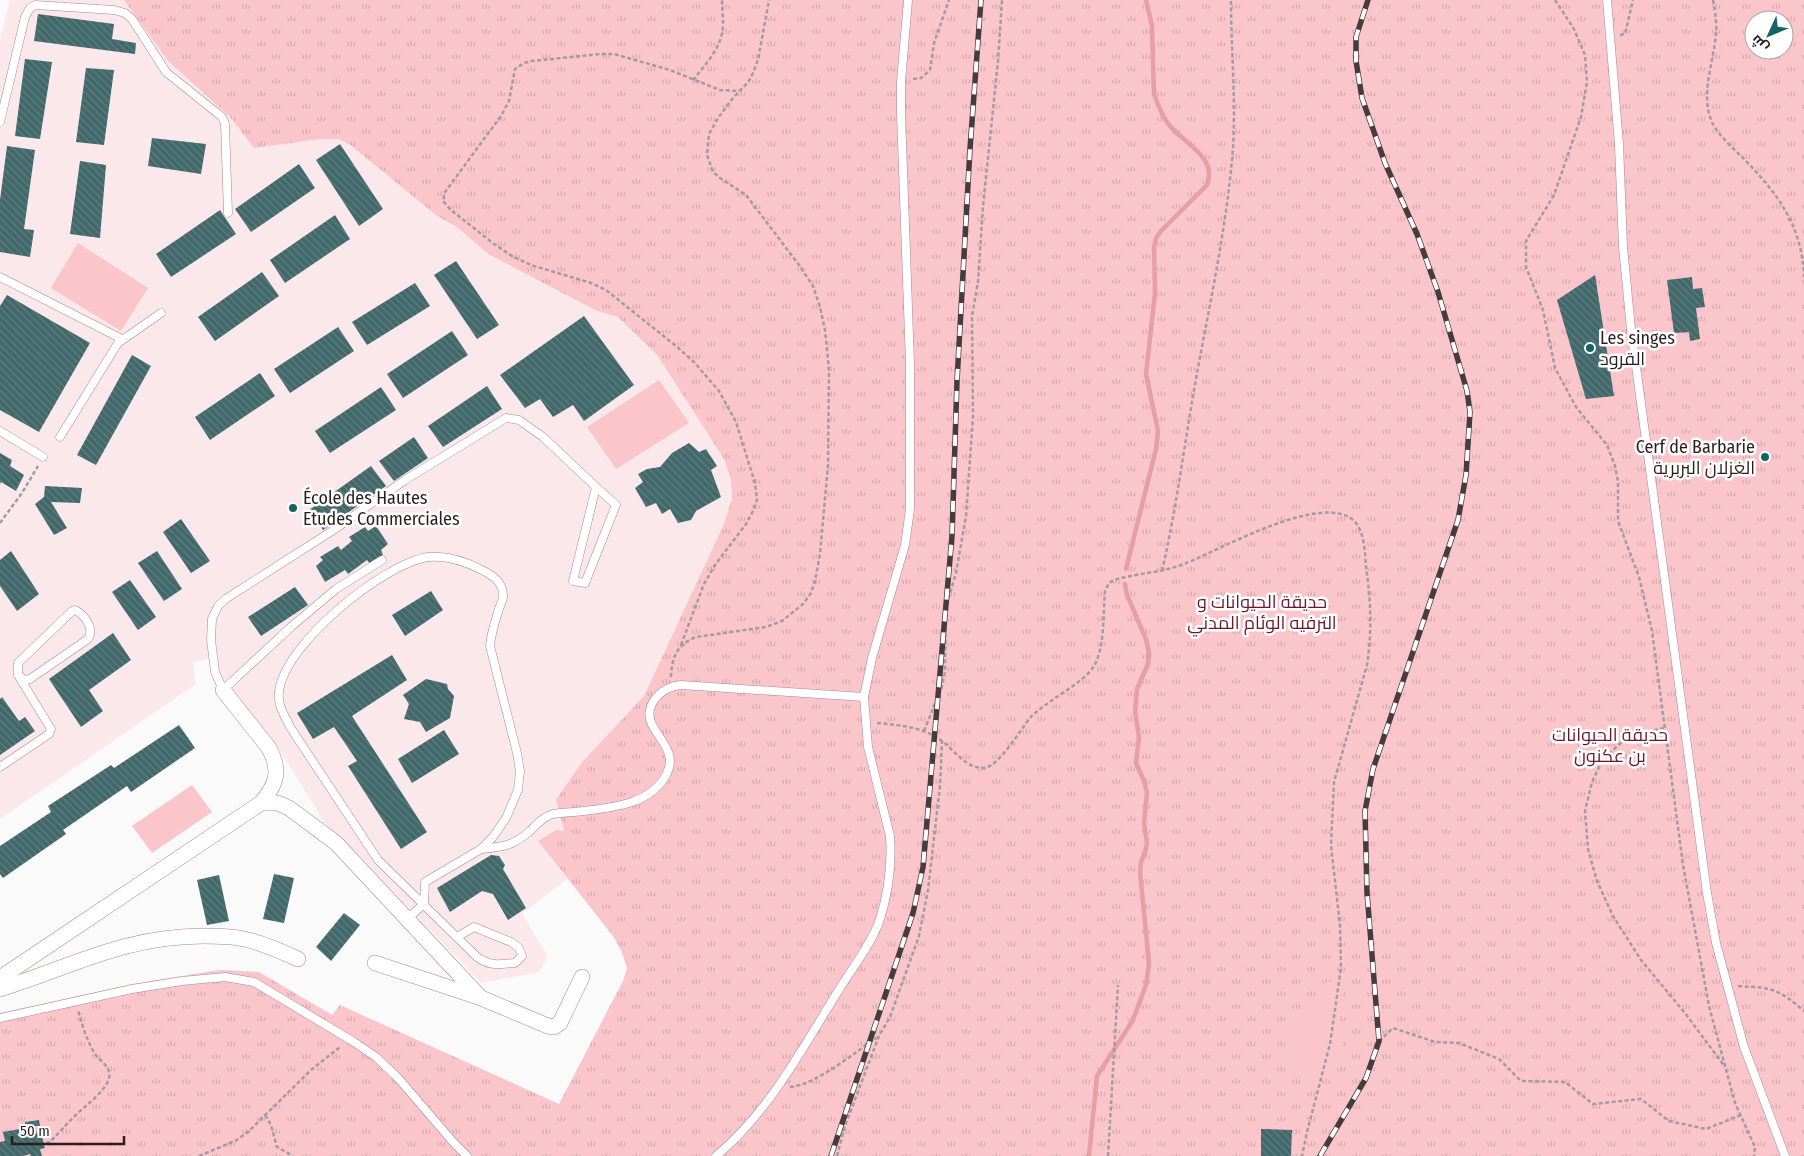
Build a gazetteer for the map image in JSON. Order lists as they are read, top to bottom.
{
  "parks": ["حديقة الحيوانات و الترفيه الوئام المدني", "حديقة الحيوانات بن عكنون"],
  "places": ["Les singes القرود", "Cerf de Barbarie الغزلان البربرية", "École des Hautes Etudes Commerciales"],
  "scale_bar": "50 m",
  "north": "bottom left"
}
